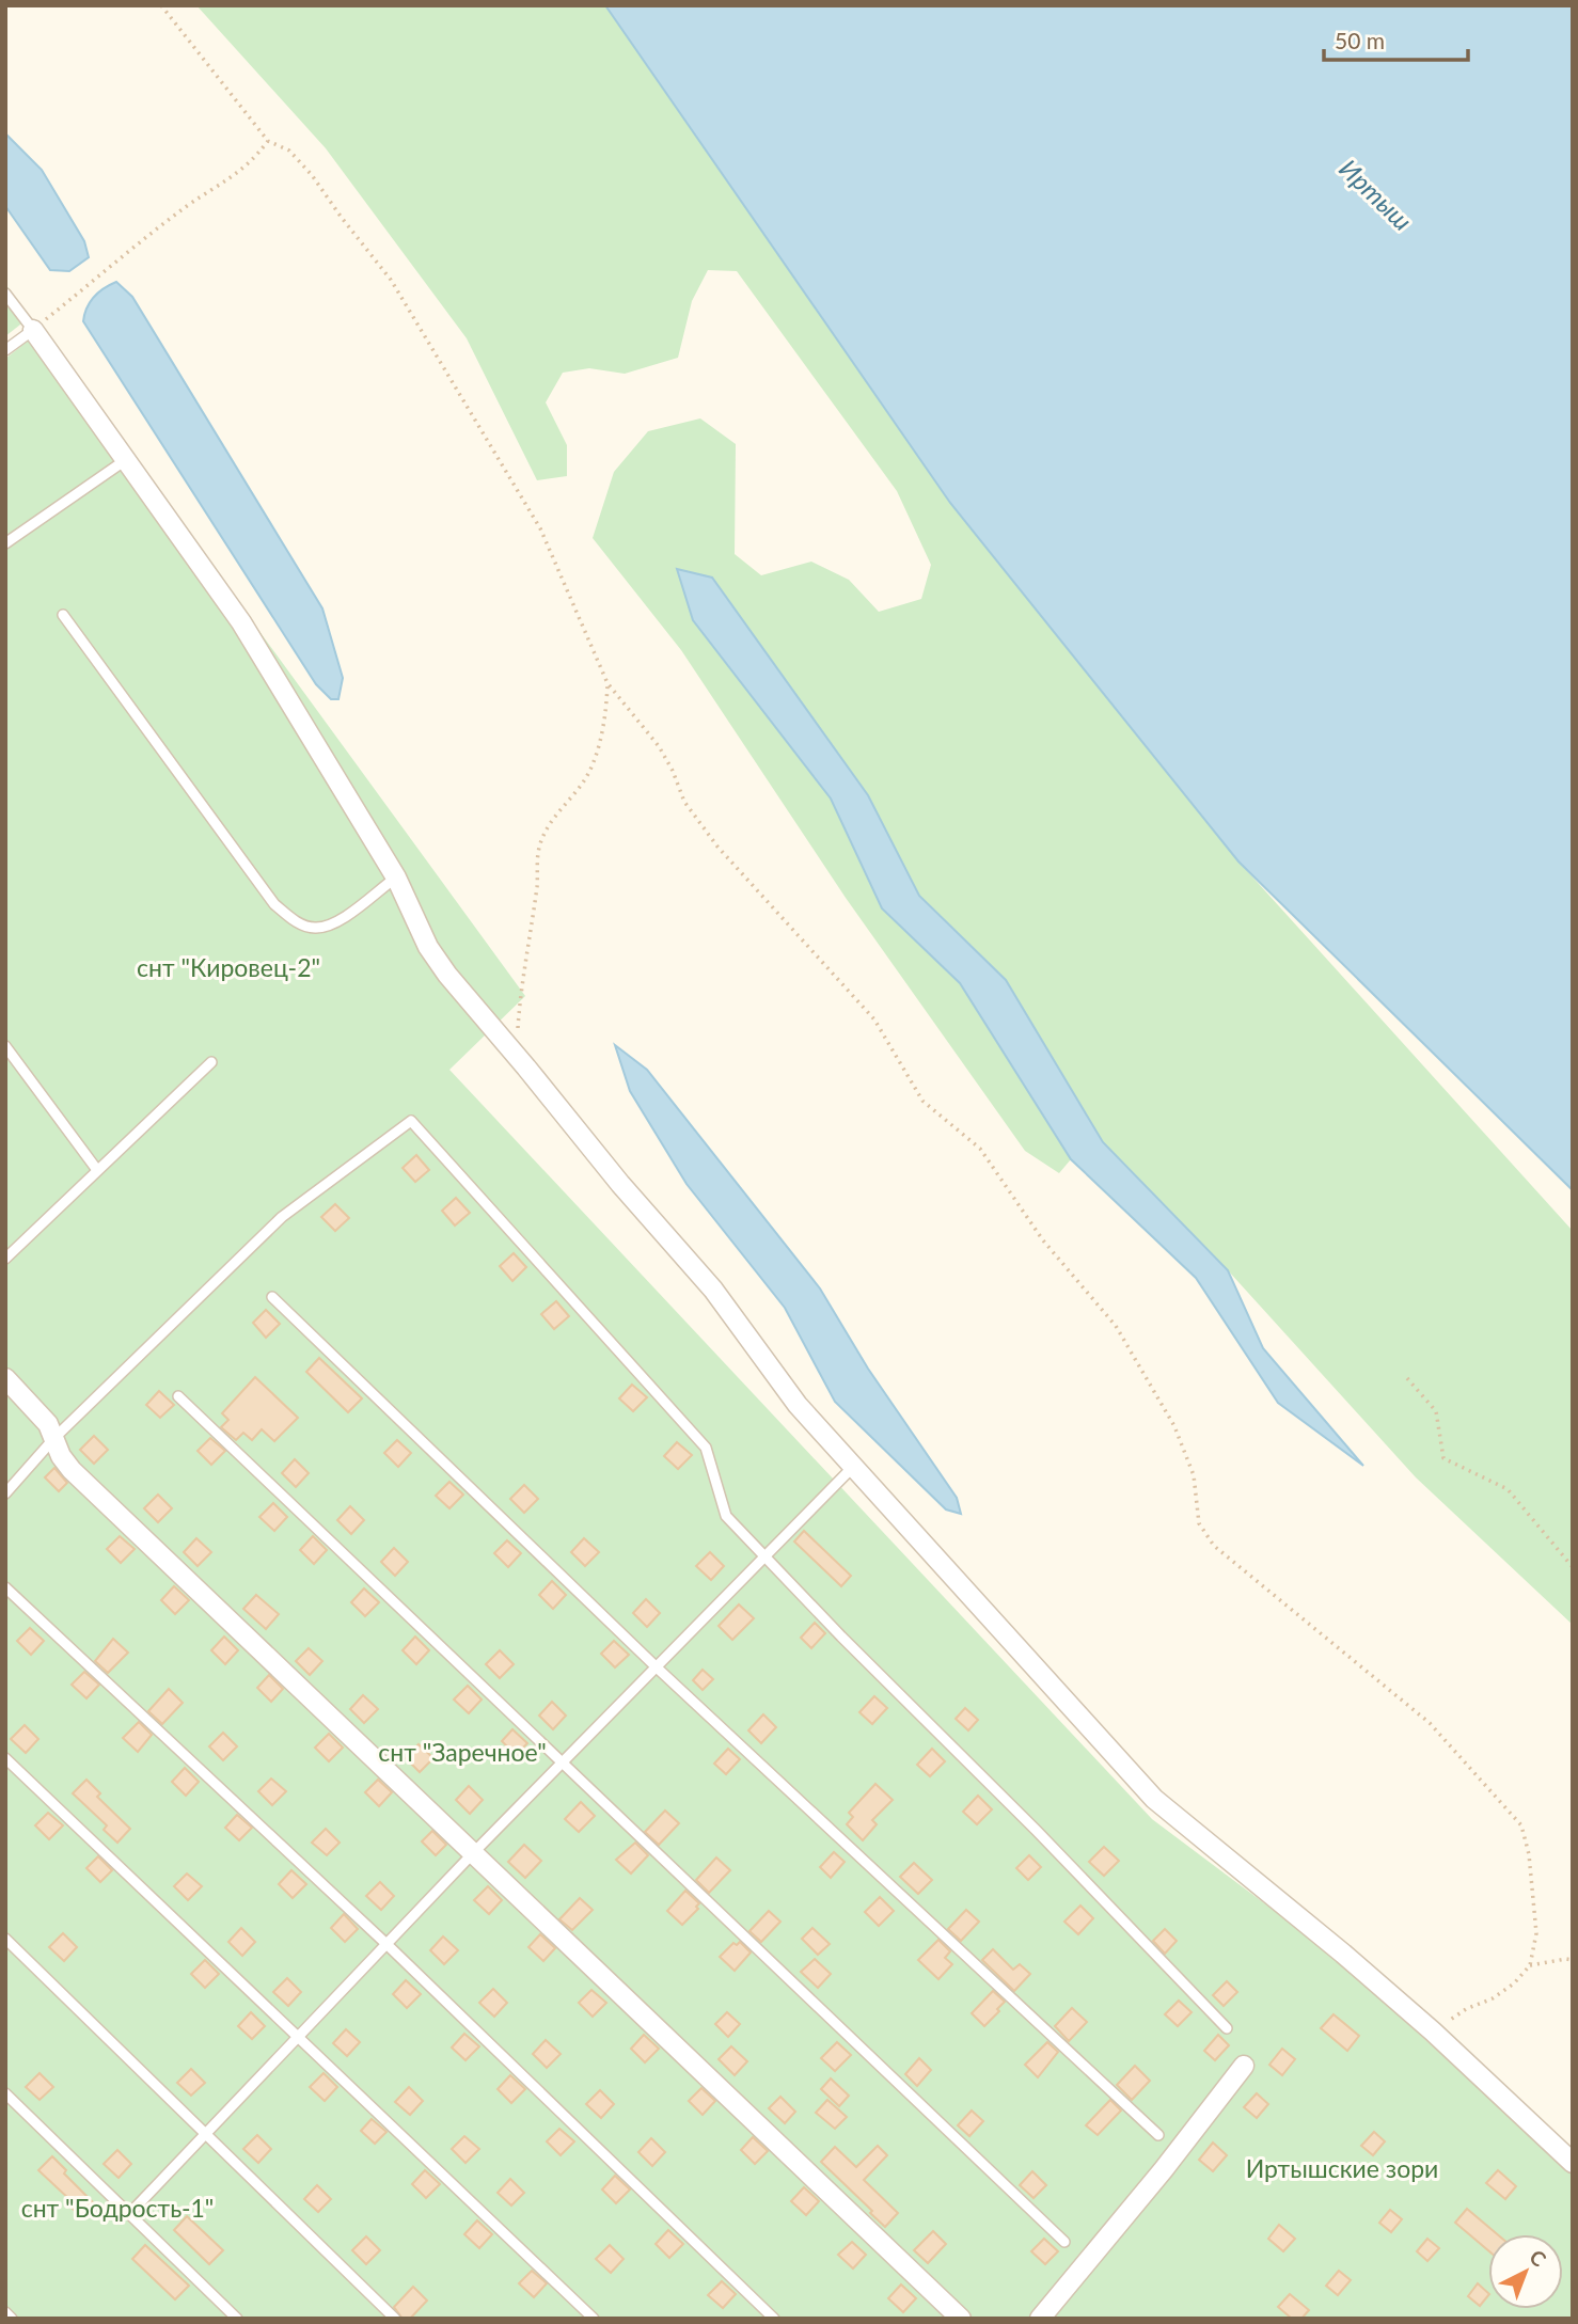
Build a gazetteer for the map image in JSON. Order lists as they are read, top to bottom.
{
  "water": ["Иртыш"],
  "parks": [
    "снт \"Кировец-2\"",
    "снт \"Заречное\"",
    "Иртышские зори",
    "снт \"Бодрость-1\""
  ],
  "scale_bar": "50 m",
  "north": "top right"
}
